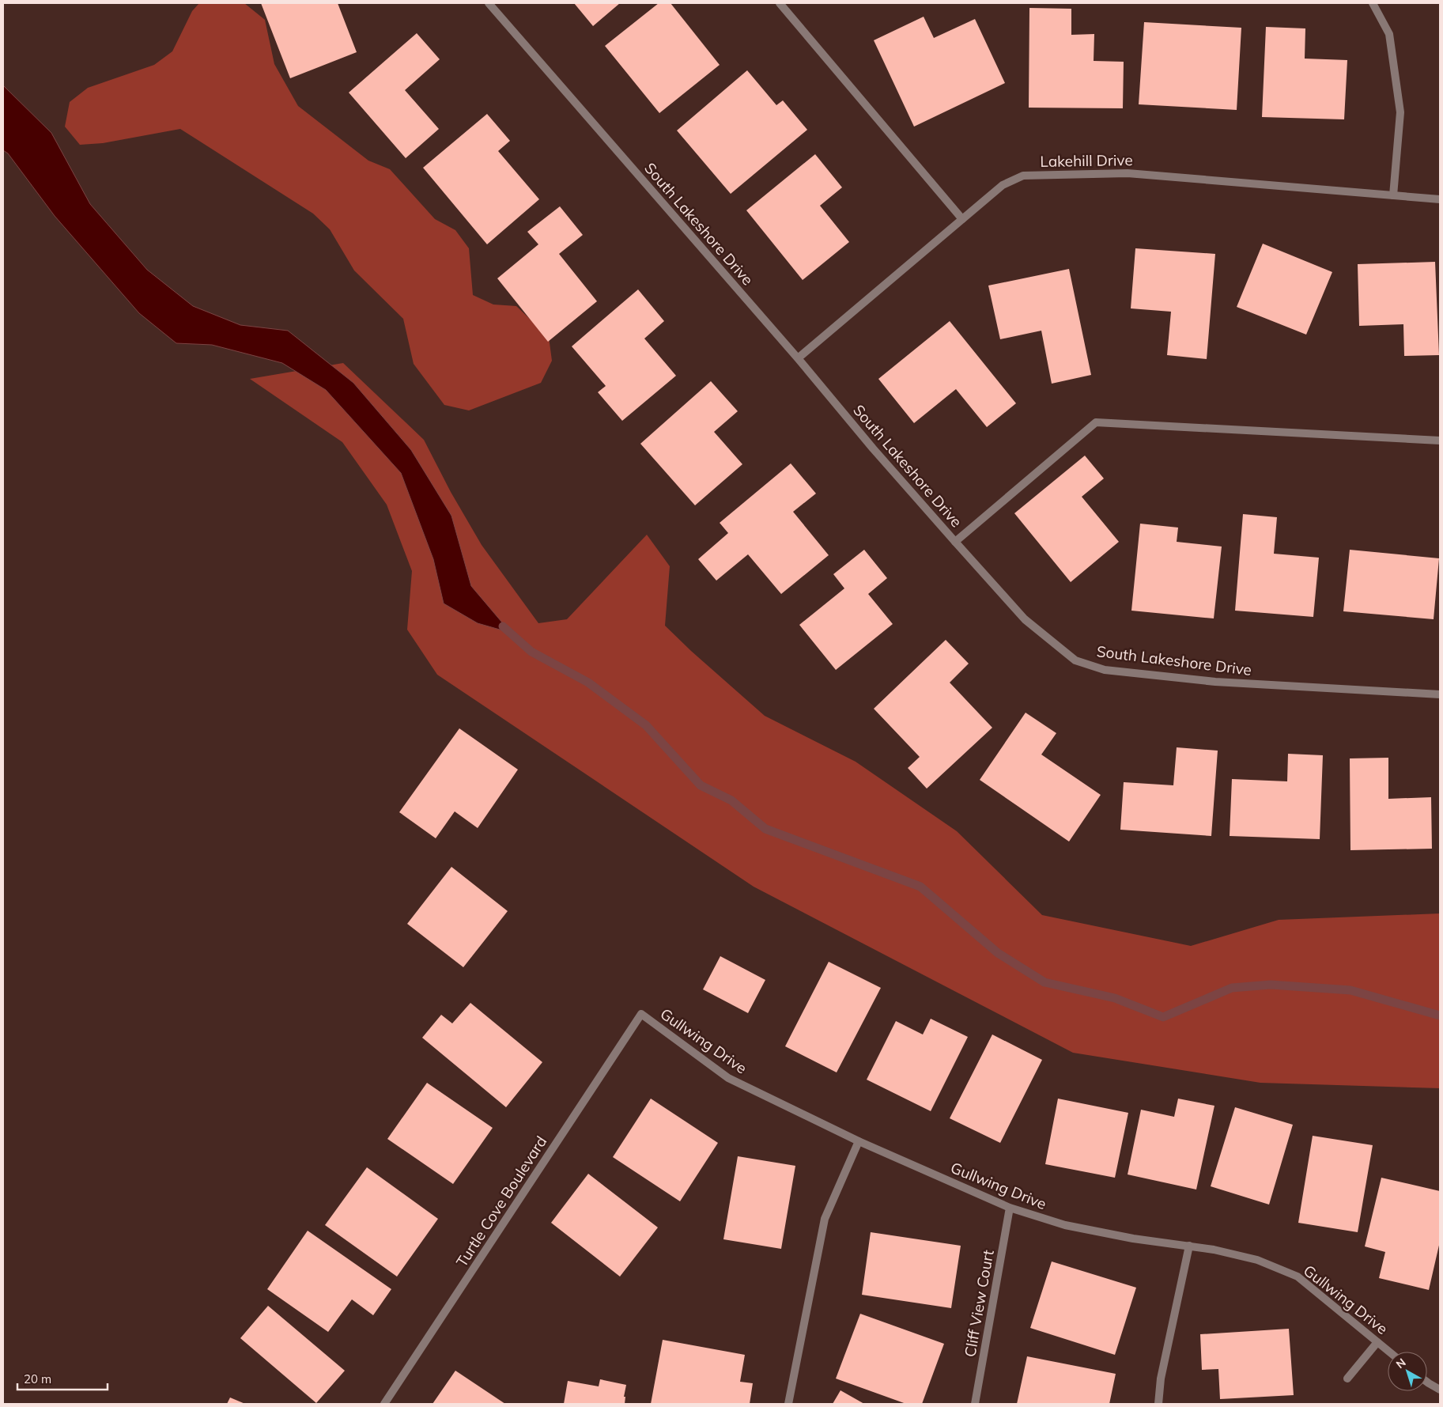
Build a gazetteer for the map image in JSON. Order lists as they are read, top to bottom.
{
  "streets": {
    "street": [
      "Lakehill Drive",
      "South Lakeshore Drive",
      "Gullwing Drive",
      "Turtle Cove Boulevard",
      "Cliff View Court"
    ]
  },
  "crossings": [
    ["Lakehill Drive", "South Lakeshore Drive"],
    ["Gullwing Drive", "Turtle Cove Boulevard"],
    ["Gullwing Drive", "Cliff View Court"]
  ],
  "scale_bar": "20 m",
  "north": "top left"
}
